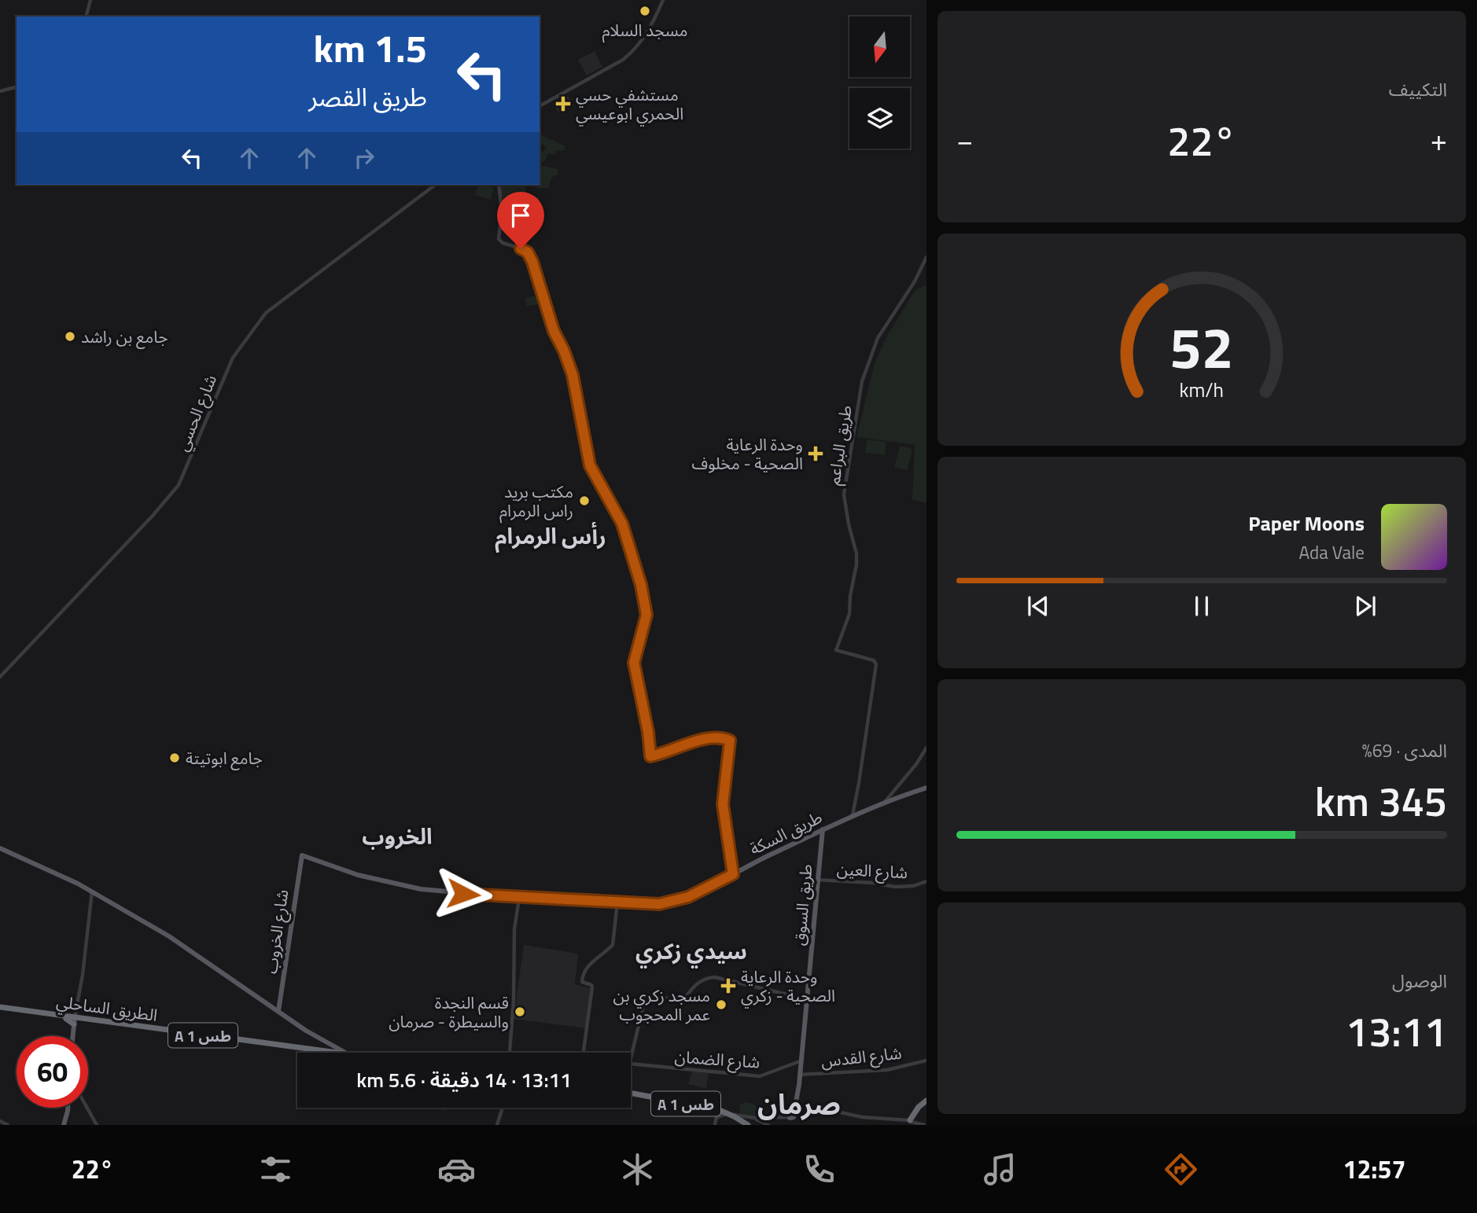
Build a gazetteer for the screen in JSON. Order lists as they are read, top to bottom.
{
  "streets": {
    "highway": ["الطريق الساحلي", "A 1 طس"],
    "main road": ["طريق السكة", "طريق السوق", "شارع الخروب"],
    "street": [
      "شارع الحسي",
      "طريق البراعم",
      "شارع العين",
      "شارع القدس",
      "شارع الضمان"
    ]
  },
  "crossings": [
    ["طريق البراعم", "طريق السكة"],
    ["طريق السكة", "طريق السوق"],
    ["طريق السكة", "شارع الخروب"],
    ["شارع العين", "طريق السوق"],
    ["طريق السوق", "شارع القدس"],
    ["طريق السوق", "شارع الضمان"]
  ],
  "districts": [
    "رأس الرمرام",
    "الخروب",
    "سيدي زكري",
    "صرمان"
  ],
  "places": {
    "other": [
      "مسجد السلام",
      "جامع بن راشد",
      "مكتب بريد راس الرمرام",
      "جامع ابوتيتة",
      "مسجد زكري بن عمر المحجوب",
      "قسم النجدة والسيطرة - صرمان"
    ],
    "health": ["مستشفي حسي الحمري ابوعيسي", "وحدة الرعاية الصحية - مخلوف", "وحدة الرعاية الصحية - زكري"]
  },
  "north": "bottom",
  "page": {
    "tile": [
      "التكييف",
      ["المدى · 69%", "345 km"],
      ["الوصول", "13:11"]
    ],
    "turn": ["1.5 km", "طريق القصر"],
    "heat": ["−", "22°", "+"],
    "song": ["Paper Moons", "Ada Vale"],
    "limit": "60",
    "trip": "13:11 · 14 دقيقة · 5.6 km",
    "tabs": ["12:57", "22°"],
    "gauge": ["52", "km/h"]
  }
}
